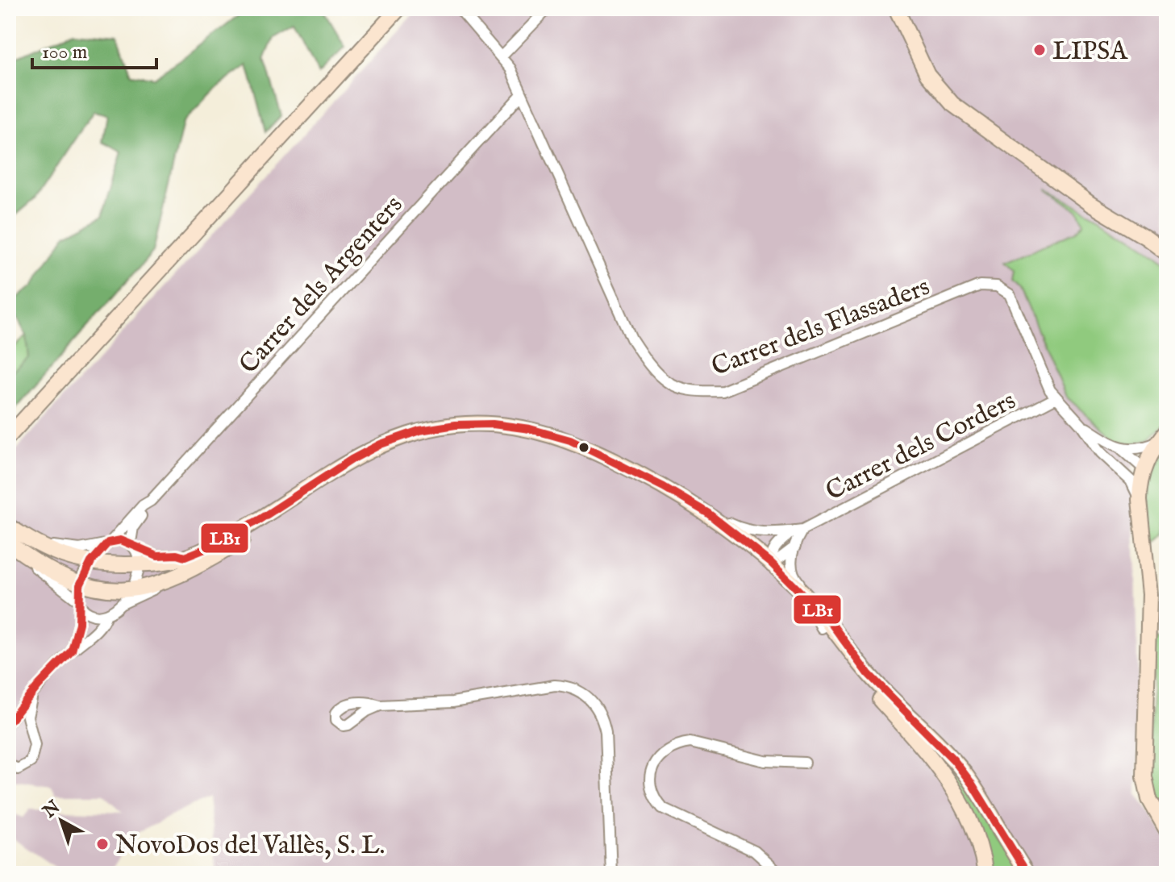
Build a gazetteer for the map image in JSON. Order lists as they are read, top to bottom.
{
  "streets": {
    "street": ["Carrer dels Argenters", "Carrer dels Flassaders", "Carrer dels Corders"]
  },
  "crossings": [
    ["Carrer dels Argenters", "Carrer dels Flassaders"],
    ["Carrer dels Flassaders", "Carrer dels Corders"]
  ],
  "places": ["LIPSA", "NovoDos del Vallès, S. L."],
  "lines": ["transit line LB1"],
  "scale_bar": "100 m",
  "north": "top left"
}
